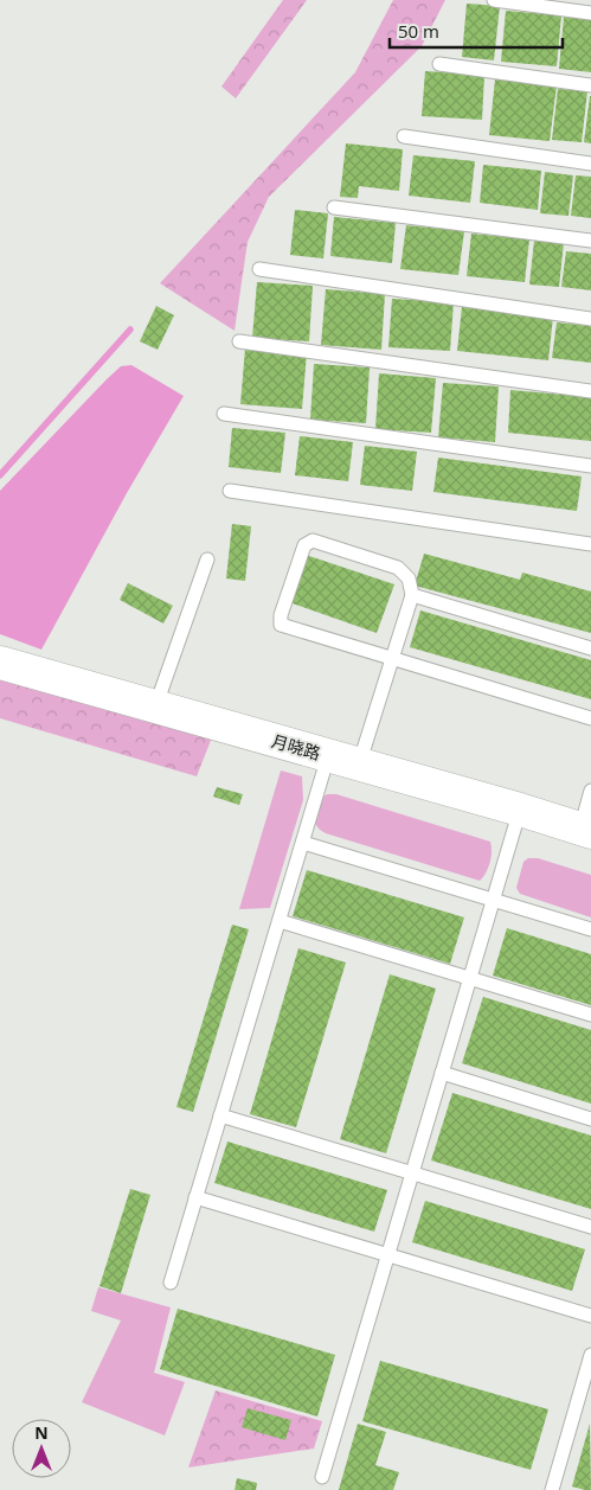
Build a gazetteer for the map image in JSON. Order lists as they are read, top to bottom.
{
  "streets": {
    "street": ["月晓路"]
  },
  "scale_bar": "50 m",
  "north": "top"
}
